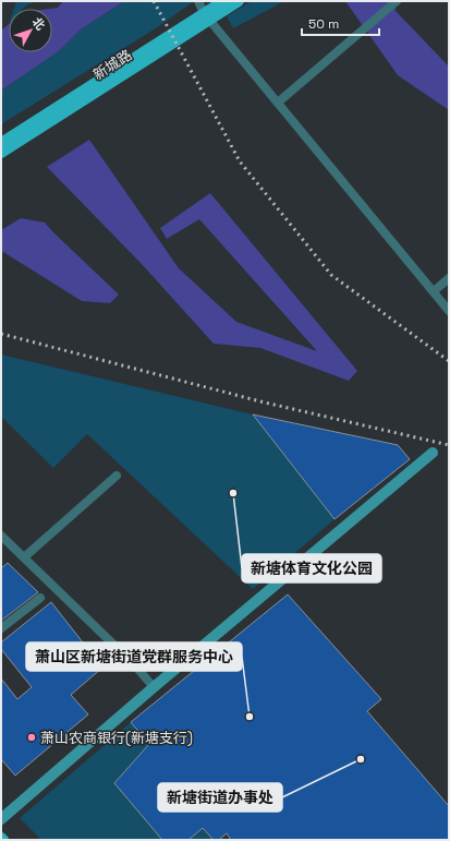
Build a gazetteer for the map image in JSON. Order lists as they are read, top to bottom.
{
  "streets": {
    "main road": ["新城路"]
  },
  "places": [
    "新塘体育文化公园",
    "萧山区新塘街道党群服务中心",
    "萧山农商银行(新塘支行)",
    "新塘街道办事处"
  ],
  "scale_bar": "50 m",
  "north": "top right"
}
